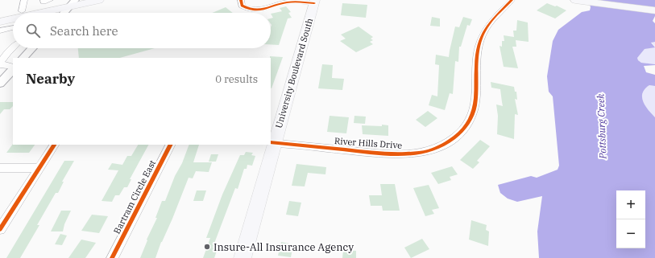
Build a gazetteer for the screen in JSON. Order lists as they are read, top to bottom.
{
  "streets": {
    "main road": ["University Boulevard South"],
    "street": ["River Hills Drive", "Bartram Circle East"]
  },
  "crossings": [
    ["University Boulevard South", "River Hills Drive"]
  ],
  "water": ["Pottsburg Creek"],
  "places": ["Insure-All Insurance Agency"],
  "page": {
    "search": "Search here",
    "heading": ["Nearby", "0 results"],
    "map_buttons": ["+", "−"]
  }
}
